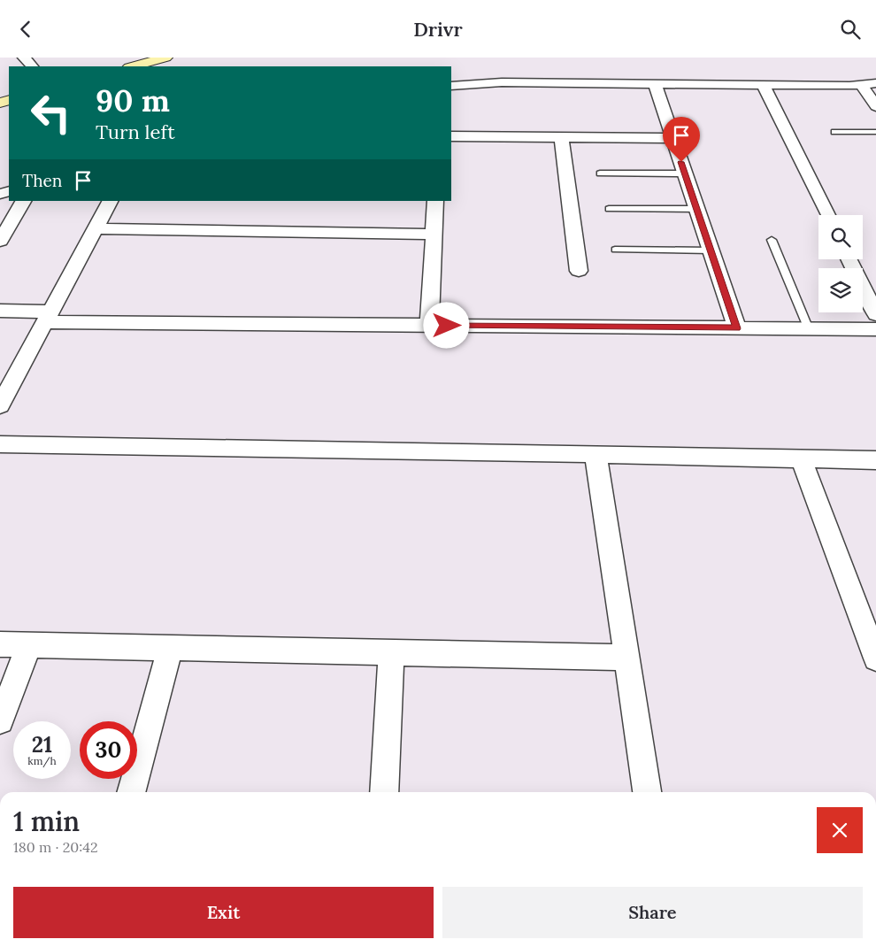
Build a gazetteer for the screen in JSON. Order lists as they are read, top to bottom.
{
  "page": {
    "header": "Drivr",
    "turn": ["90 m", "Turn left"],
    "then": "Then",
    "speed": "21 km/h",
    "limit": "30",
    "heading": ["1 min", "180 m · 20:42"],
    "buttons": ["Exit", "Share"]
  }
}
